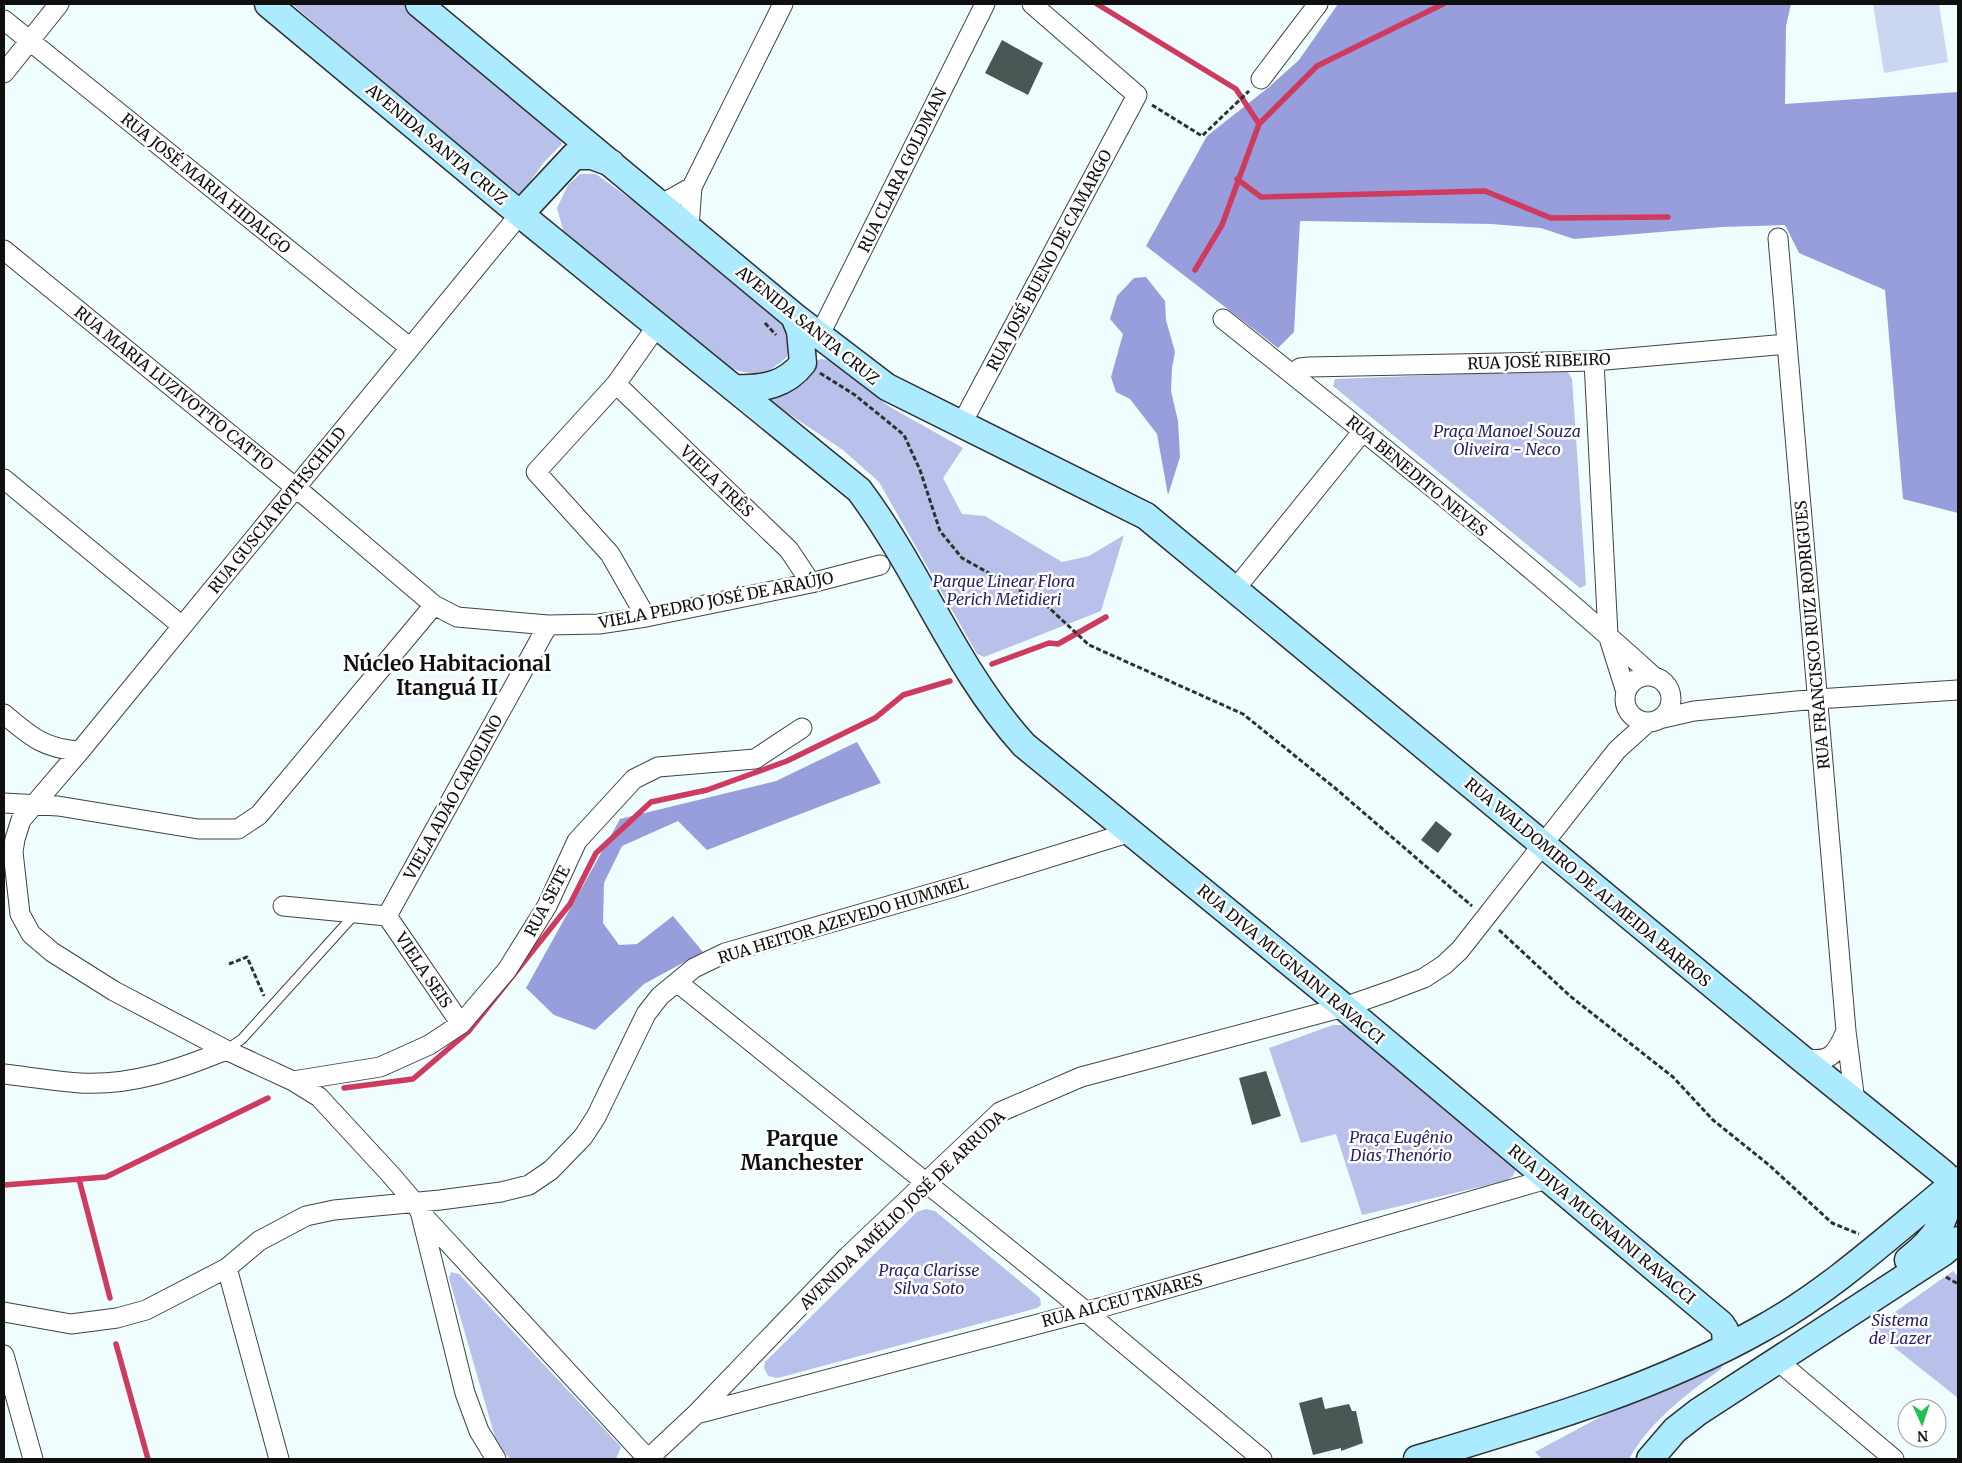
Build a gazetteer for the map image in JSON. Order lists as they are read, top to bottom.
{
  "streets": {
    "main road": ["AVENIDA SANTA CRUZ", "RUA WALDOMIRO DE ALMEIDA BARROS", "RUA DIVA MUGNAINI RAVACCI"],
    "street": [
      "RUA CLARA GOLDMAN",
      "RUA JOSÉ MARIA HIDALGO",
      "RUA JOSÉ BUENO DE CAMARGO",
      "RUA JOSÉ RIBEIRO",
      "RUA MARIA LUZIVOTTO CATTO",
      "RUA BENEDITO NEVES",
      "VIELA TRÊS",
      "RUA GUSCIA ROTHSCHILD",
      "VIELA PEDRO JOSÉ DE ARAÚJO",
      "RUA FRANCISCO RUIZ RODRIGUES",
      "VIELA ADÃO CAROLINO",
      "RUA SETE",
      "RUA HEITOR AZEVEDO HUMMEL",
      "VIELA SEIS",
      "AVENIDA AMÉLIO JOSÉ DE ARRUDA",
      "RUA ALCEU TAVARES"
    ]
  },
  "crossings": [
    ["AVENIDA SANTA CRUZ", "RUA CLARA GOLDMAN"],
    ["AVENIDA SANTA CRUZ", "RUA JOSÉ BUENO DE CAMARGO"],
    ["AVENIDA SANTA CRUZ", "RUA GUSCIA ROTHSCHILD"],
    ["AVENIDA SANTA CRUZ", "RUA WALDOMIRO DE ALMEIDA BARROS"],
    ["AVENIDA SANTA CRUZ", "RUA DIVA MUGNAINI RAVACCI"],
    ["RUA JOSÉ MARIA HIDALGO", "RUA GUSCIA ROTHSCHILD"],
    ["RUA JOSÉ RIBEIRO", "RUA BENEDITO NEVES"],
    ["RUA JOSÉ RIBEIRO", "RUA FRANCISCO RUIZ RODRIGUES"],
    ["RUA MARIA LUZIVOTTO CATTO", "RUA GUSCIA ROTHSCHILD"],
    ["RUA MARIA LUZIVOTTO CATTO", "VIELA PEDRO JOSÉ DE ARAÚJO"],
    ["RUA BENEDITO NEVES", "AVENIDA AMÉLIO JOSÉ DE ARRUDA"],
    ["VIELA TRÊS", "VIELA PEDRO JOSÉ DE ARAÚJO"],
    ["RUA GUSCIA ROTHSCHILD", "RUA SETE"],
    ["RUA GUSCIA ROTHSCHILD", "RUA HEITOR AZEVEDO HUMMEL"],
    ["RUA GUSCIA ROTHSCHILD", "AVENIDA AMÉLIO JOSÉ DE ARRUDA"],
    ["VIELA PEDRO JOSÉ DE ARAÚJO", "VIELA ADÃO CAROLINO"],
    ["RUA FRANCISCO RUIZ RODRIGUES", "RUA WALDOMIRO DE ALMEIDA BARROS"],
    ["VIELA ADÃO CAROLINO", "VIELA SEIS"],
    ["RUA WALDOMIRO DE ALMEIDA BARROS", "AVENIDA AMÉLIO JOSÉ DE ARRUDA"],
    ["RUA SETE", "VIELA SEIS"],
    ["RUA HEITOR AZEVEDO HUMMEL", "RUA DIVA MUGNAINI RAVACCI"],
    ["RUA DIVA MUGNAINI RAVACCI", "AVENIDA AMÉLIO JOSÉ DE ARRUDA"],
    ["RUA DIVA MUGNAINI RAVACCI", "RUA ALCEU TAVARES"],
    ["AVENIDA AMÉLIO JOSÉ DE ARRUDA", "RUA ALCEU TAVARES"]
  ],
  "districts": ["Núcleo Habitacional Itanguá II", "Parque Manchester"],
  "parks": [
    "Praça Manoel Souza Oliveira - Neco",
    "Parque Linear Flora Perich Metidieri",
    "Praça Eugênio Dias Thenório",
    "Praça Clarisse Silva Soto",
    "Sistema de Lazer"
  ],
  "north": "bottom"
}
